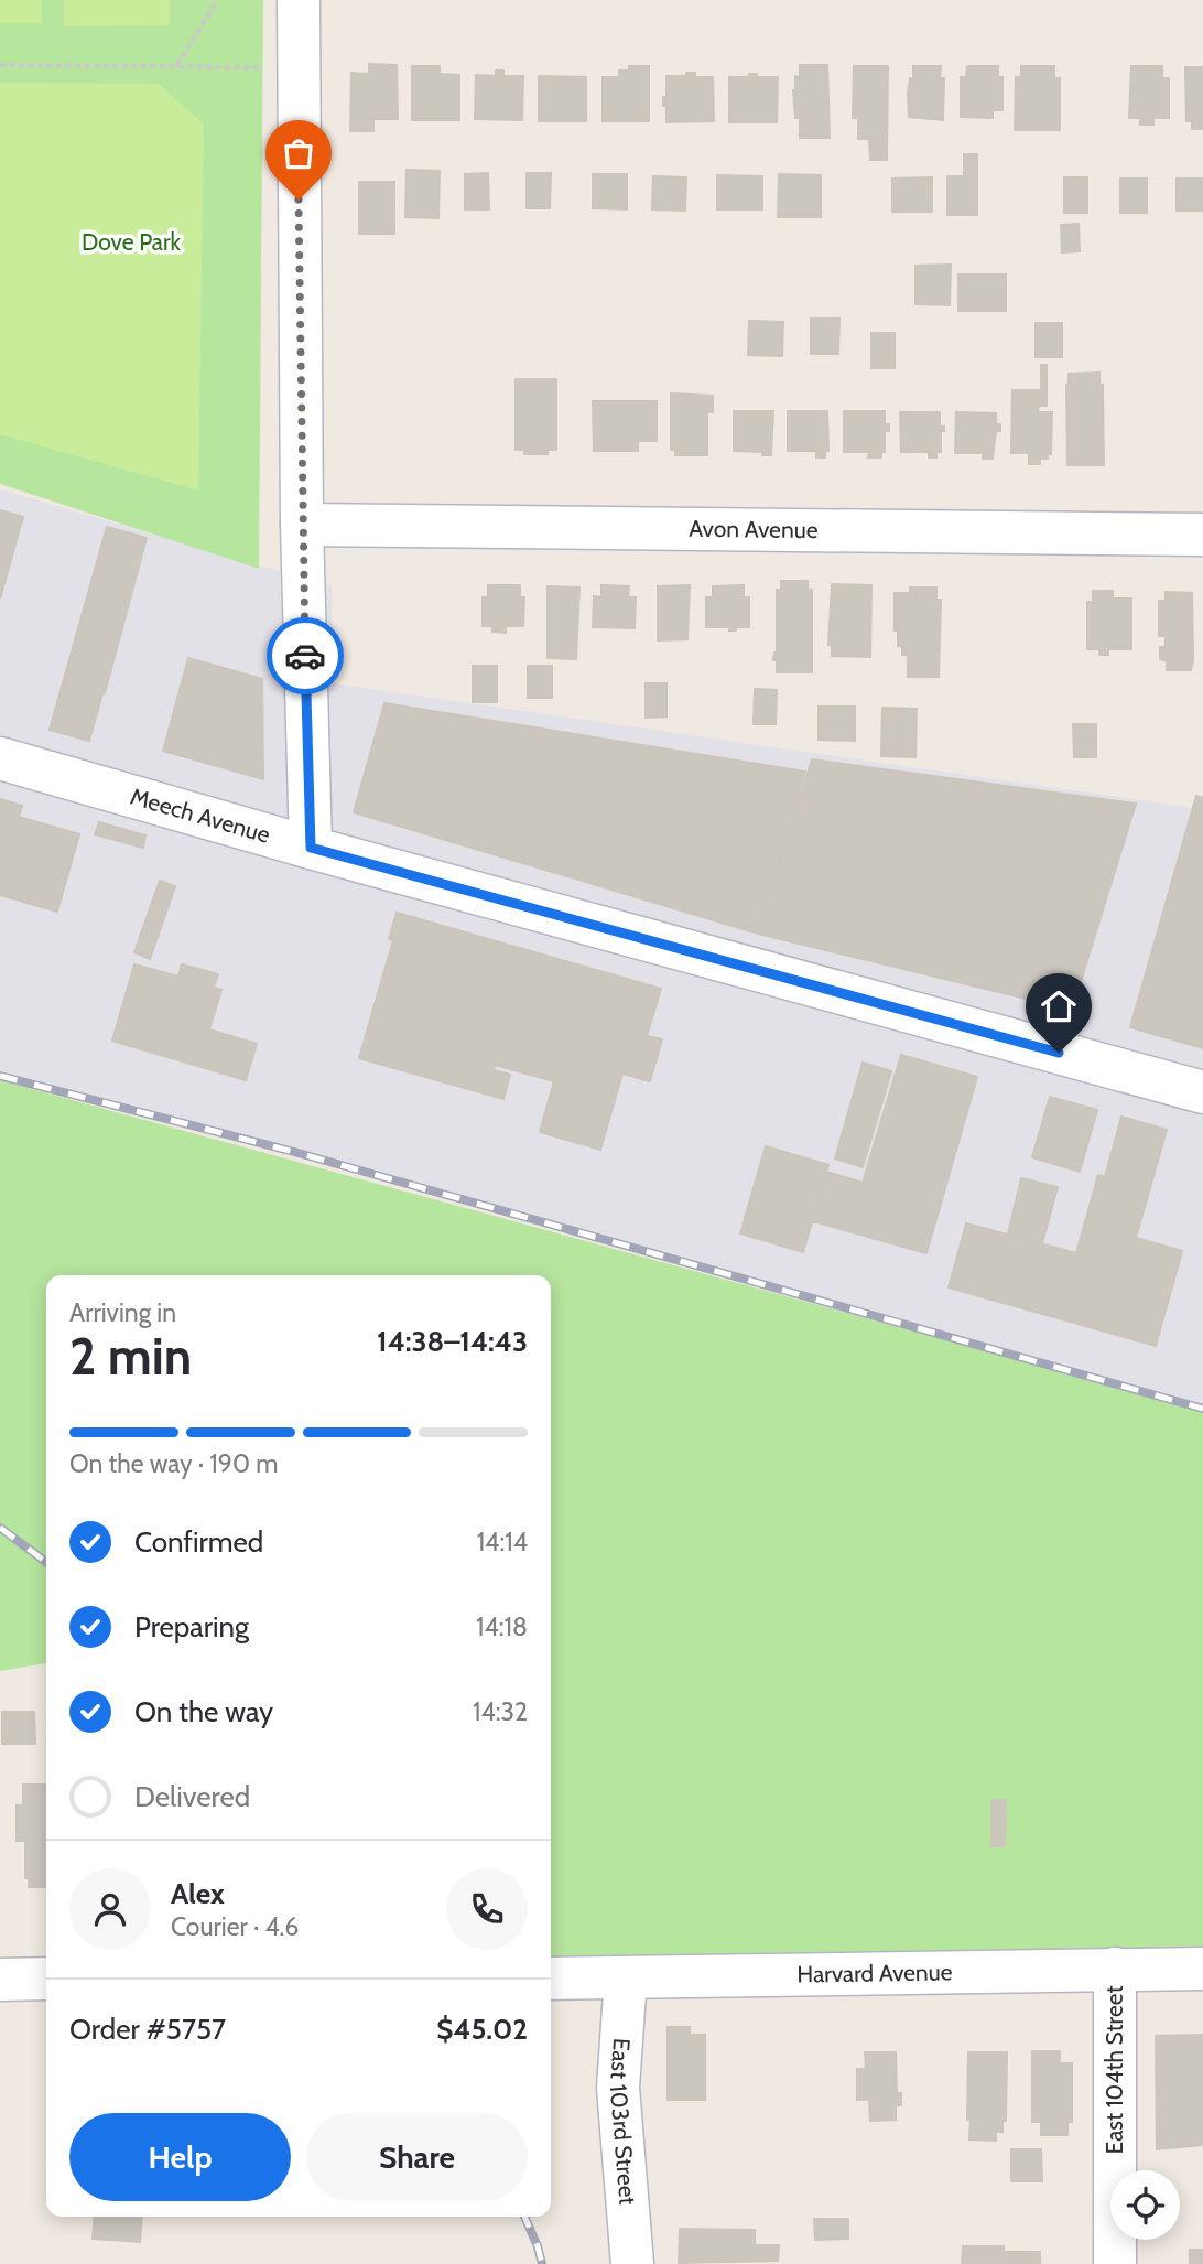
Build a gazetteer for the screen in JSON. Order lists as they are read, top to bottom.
{
  "streets": {
    "street": [
      "Avon Avenue",
      "Meech Avenue",
      "Harvard Avenue",
      "East 104th Street",
      "East 103rd Street"
    ]
  },
  "crossings": [
    ["Harvard Avenue", "East 104th Street"],
    ["Harvard Avenue", "East 103rd Street"]
  ],
  "parks": ["Dove Park"],
  "page": {
    "heading": ["2 min", "Arriving in", "14:38–14:43"],
    "panel": [
      "Alex",
      "Courier · 4.6",
      "Order #5757",
      "$45.02"
    ],
    "bar": "On the way · 190 m",
    "list": [
      ["Confirmed", "14:14"],
      ["Preparing", "14:18"],
      ["On the way", "14:32"],
      "Delivered"
    ],
    "buttons": ["Help", "Share"]
  }
}
